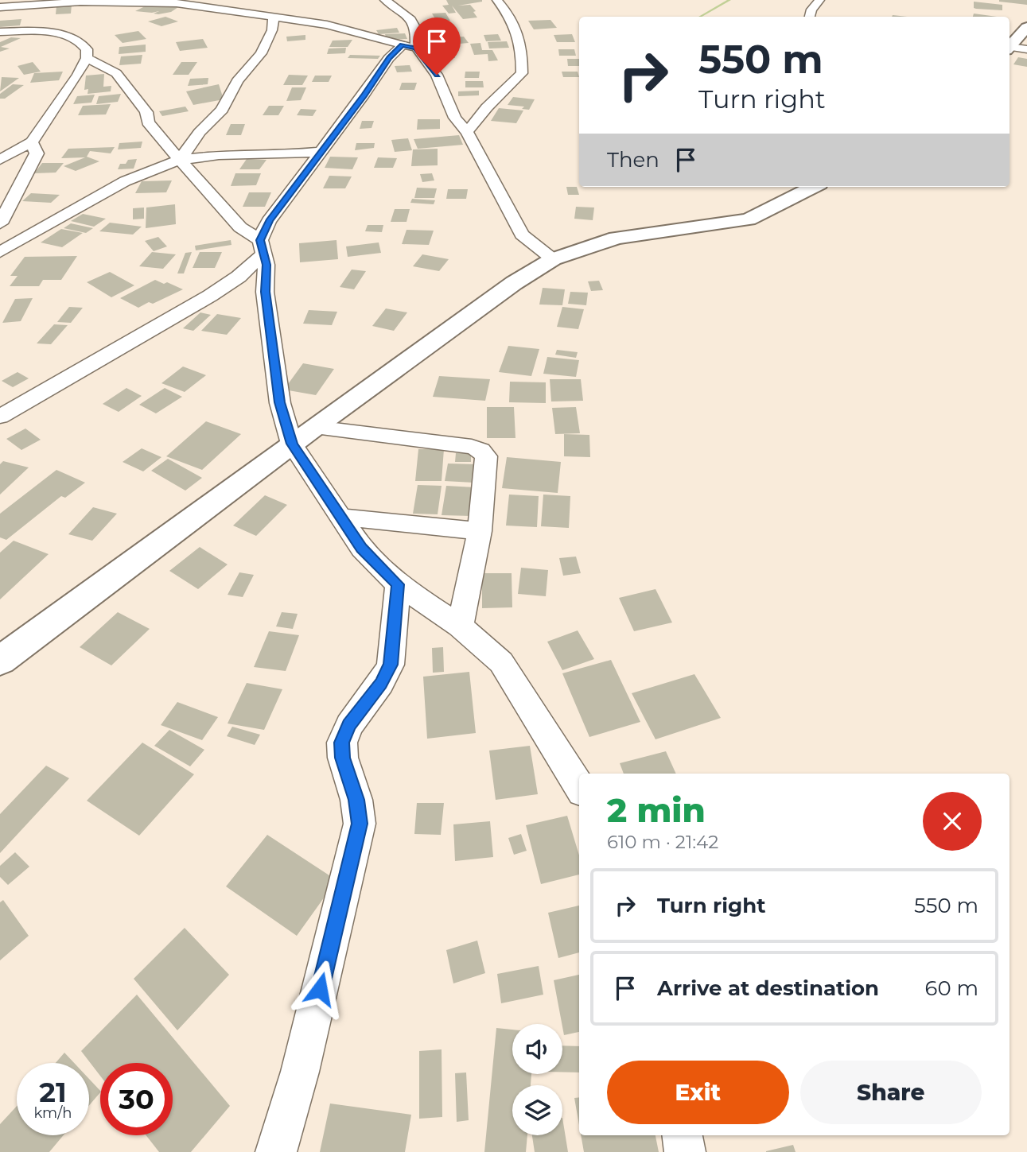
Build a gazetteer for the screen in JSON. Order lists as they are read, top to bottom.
{
  "page": {
    "turn": ["550 m", "Turn right"],
    "then": "Then",
    "heading": ["2 min", "610 m · 21:42"],
    "list": [
      {
        "name": "Turn right",
        "value": "550 m"
      },
      {
        "name": "Arrive at destination",
        "value": "60 m"
      }
    ],
    "buttons": ["Exit", "Share"],
    "speed": "21 km/h",
    "limit": "30"
  }
}
